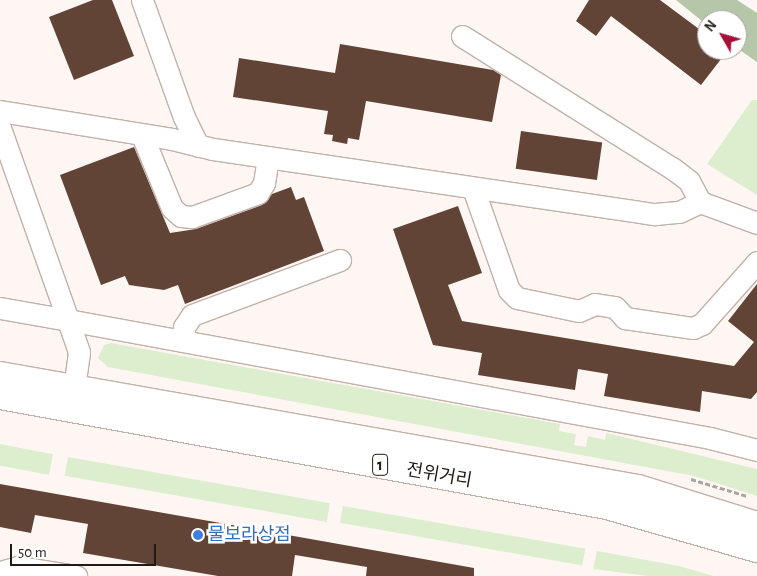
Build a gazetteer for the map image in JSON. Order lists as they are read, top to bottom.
{
  "streets": {
    "main road": ["1", "전위거리"]
  },
  "places": ["물보라상점"],
  "scale_bar": "50 m",
  "north": "top left"
}
